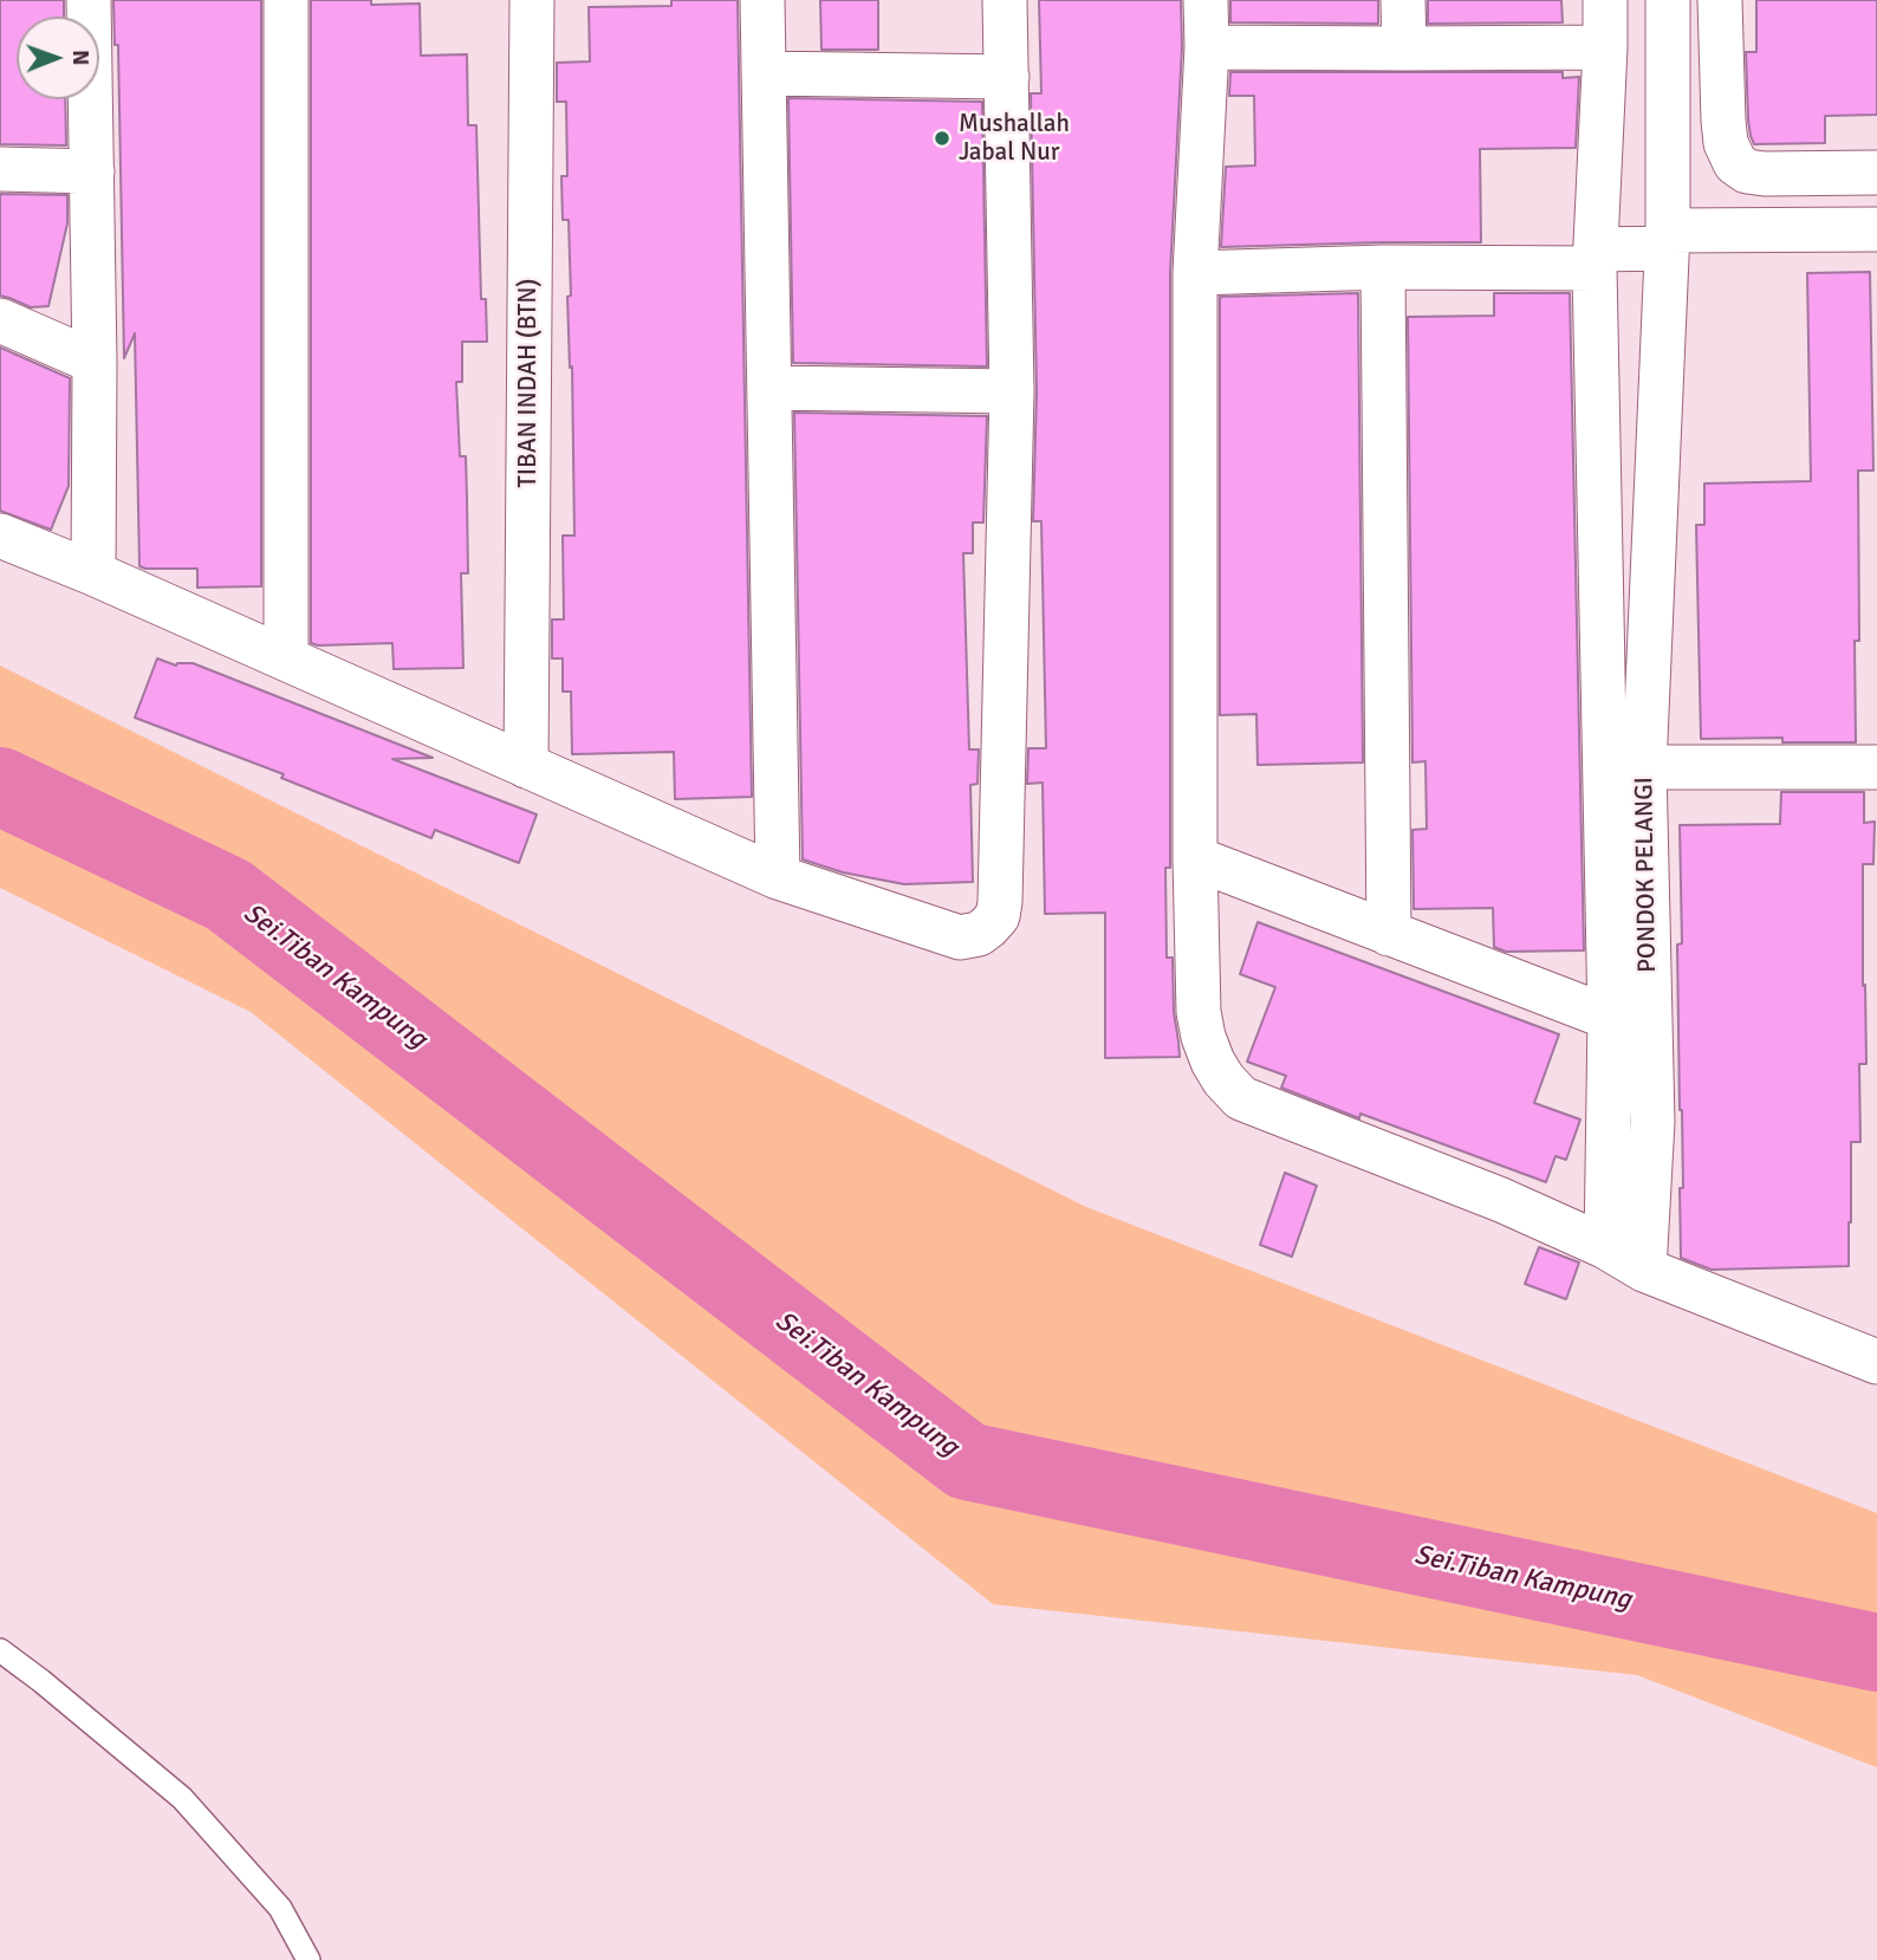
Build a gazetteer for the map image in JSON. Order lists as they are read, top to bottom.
{
  "streets": {
    "street": ["TIBAN INDAH (BTN)", "PONDOK PELANGI"]
  },
  "water": ["Sei.Tiban Kampung"],
  "places": ["Mushallah Jabal Nur"],
  "north": "right"
}
